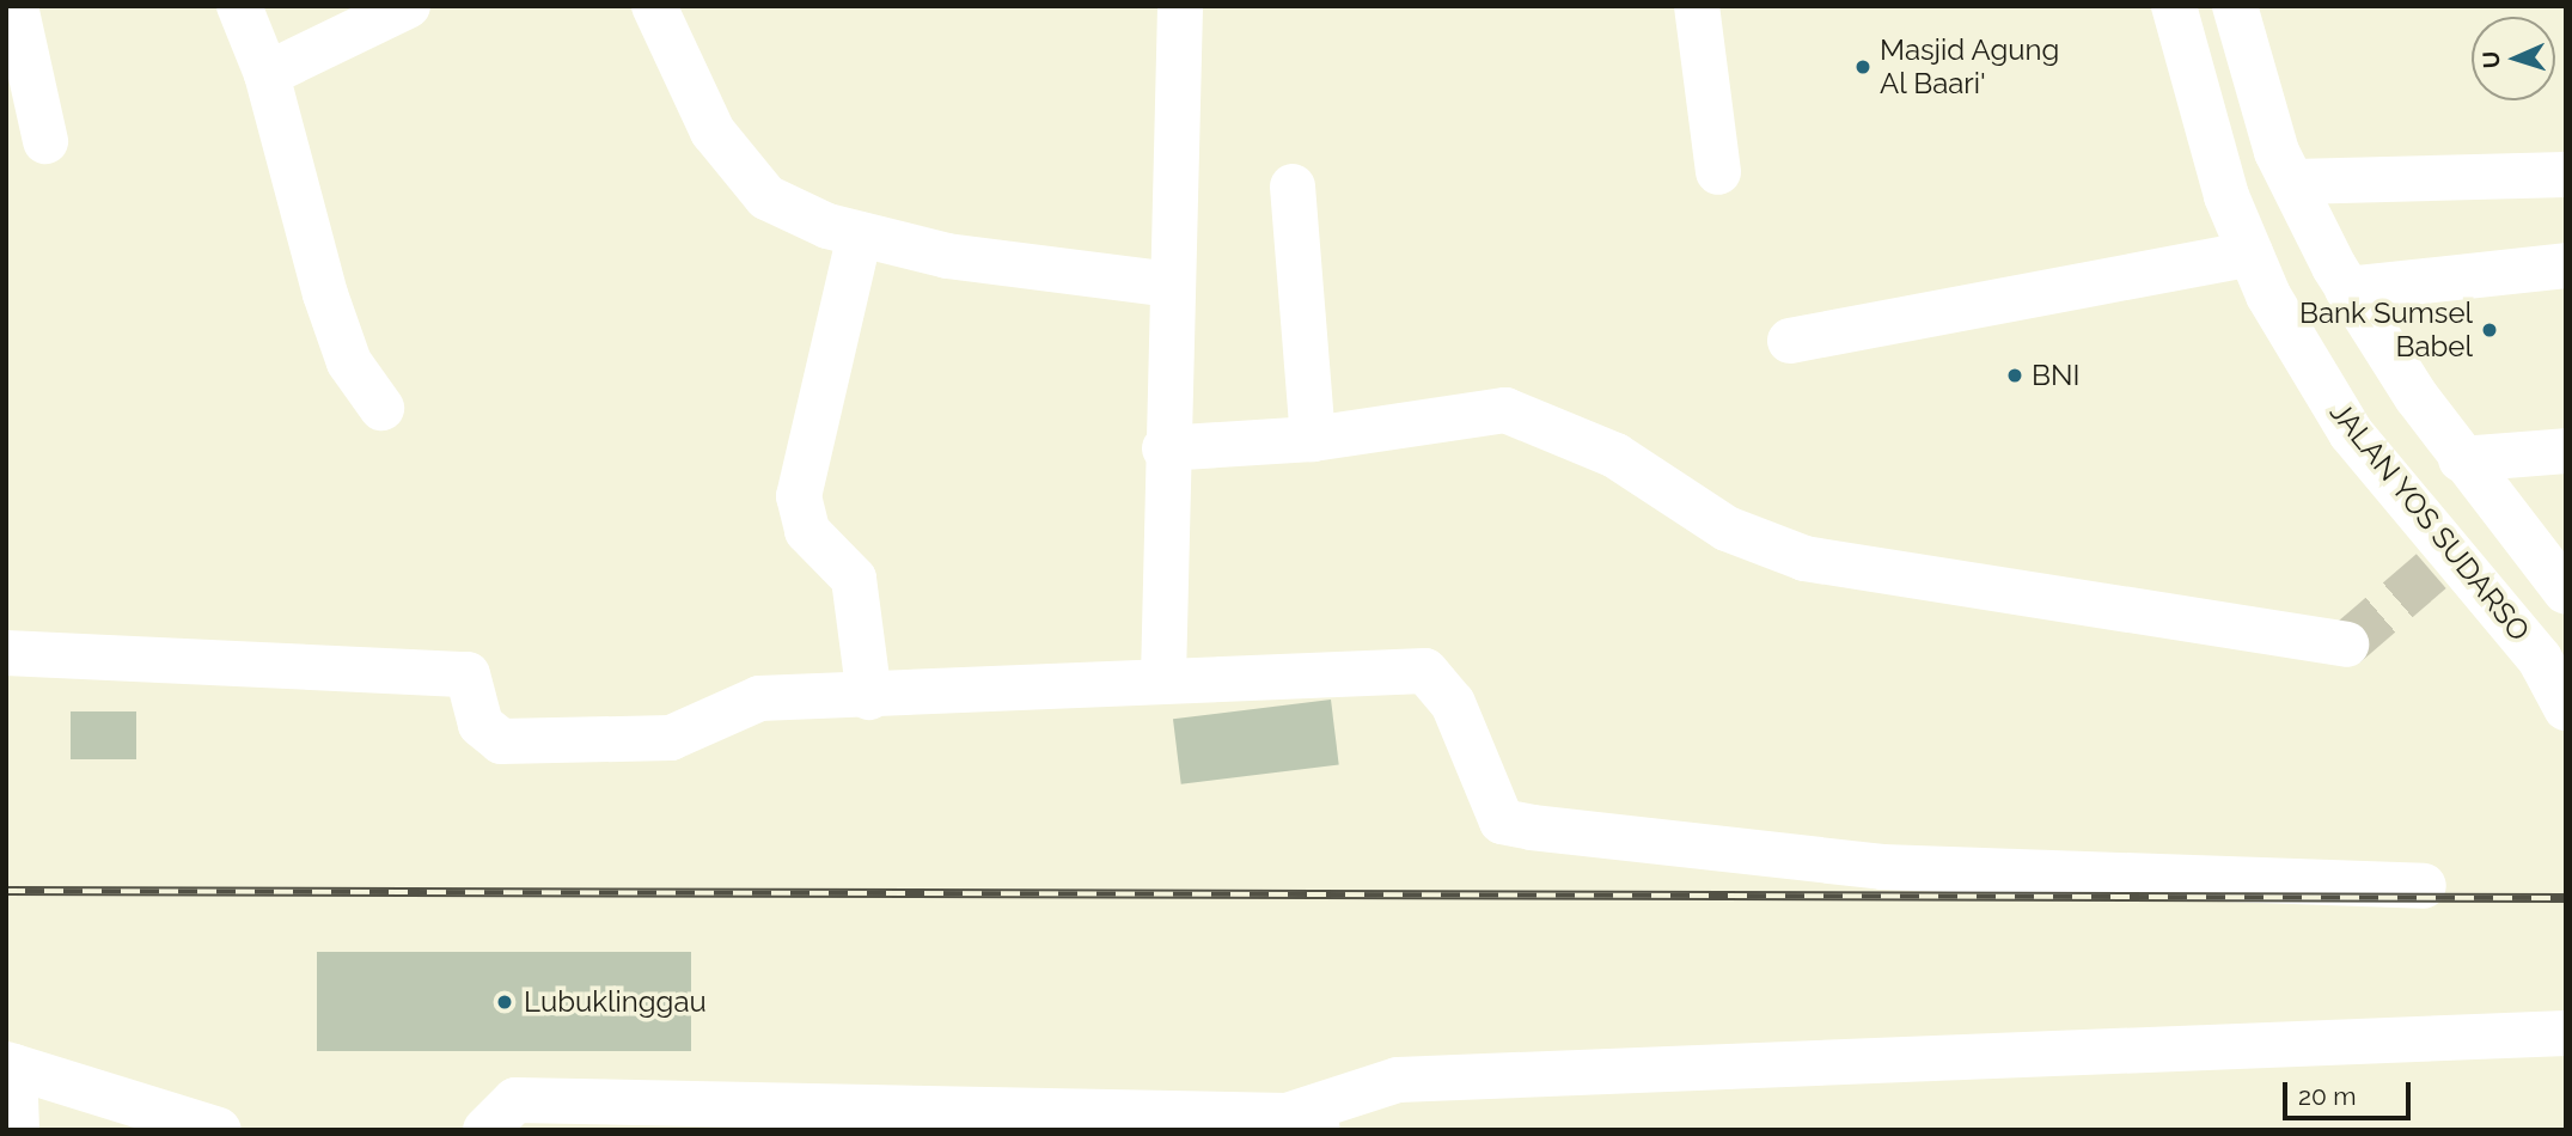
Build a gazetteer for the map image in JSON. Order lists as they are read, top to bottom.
{
  "streets": {
    "main road": ["JALAN YOS SUDARSO"]
  },
  "places": [
    "Masjid Agung Al Baari'",
    "Bank Sumsel Babel",
    "BNI",
    "Lubuklinggau"
  ],
  "scale_bar": "20 m",
  "north": "left"
}
